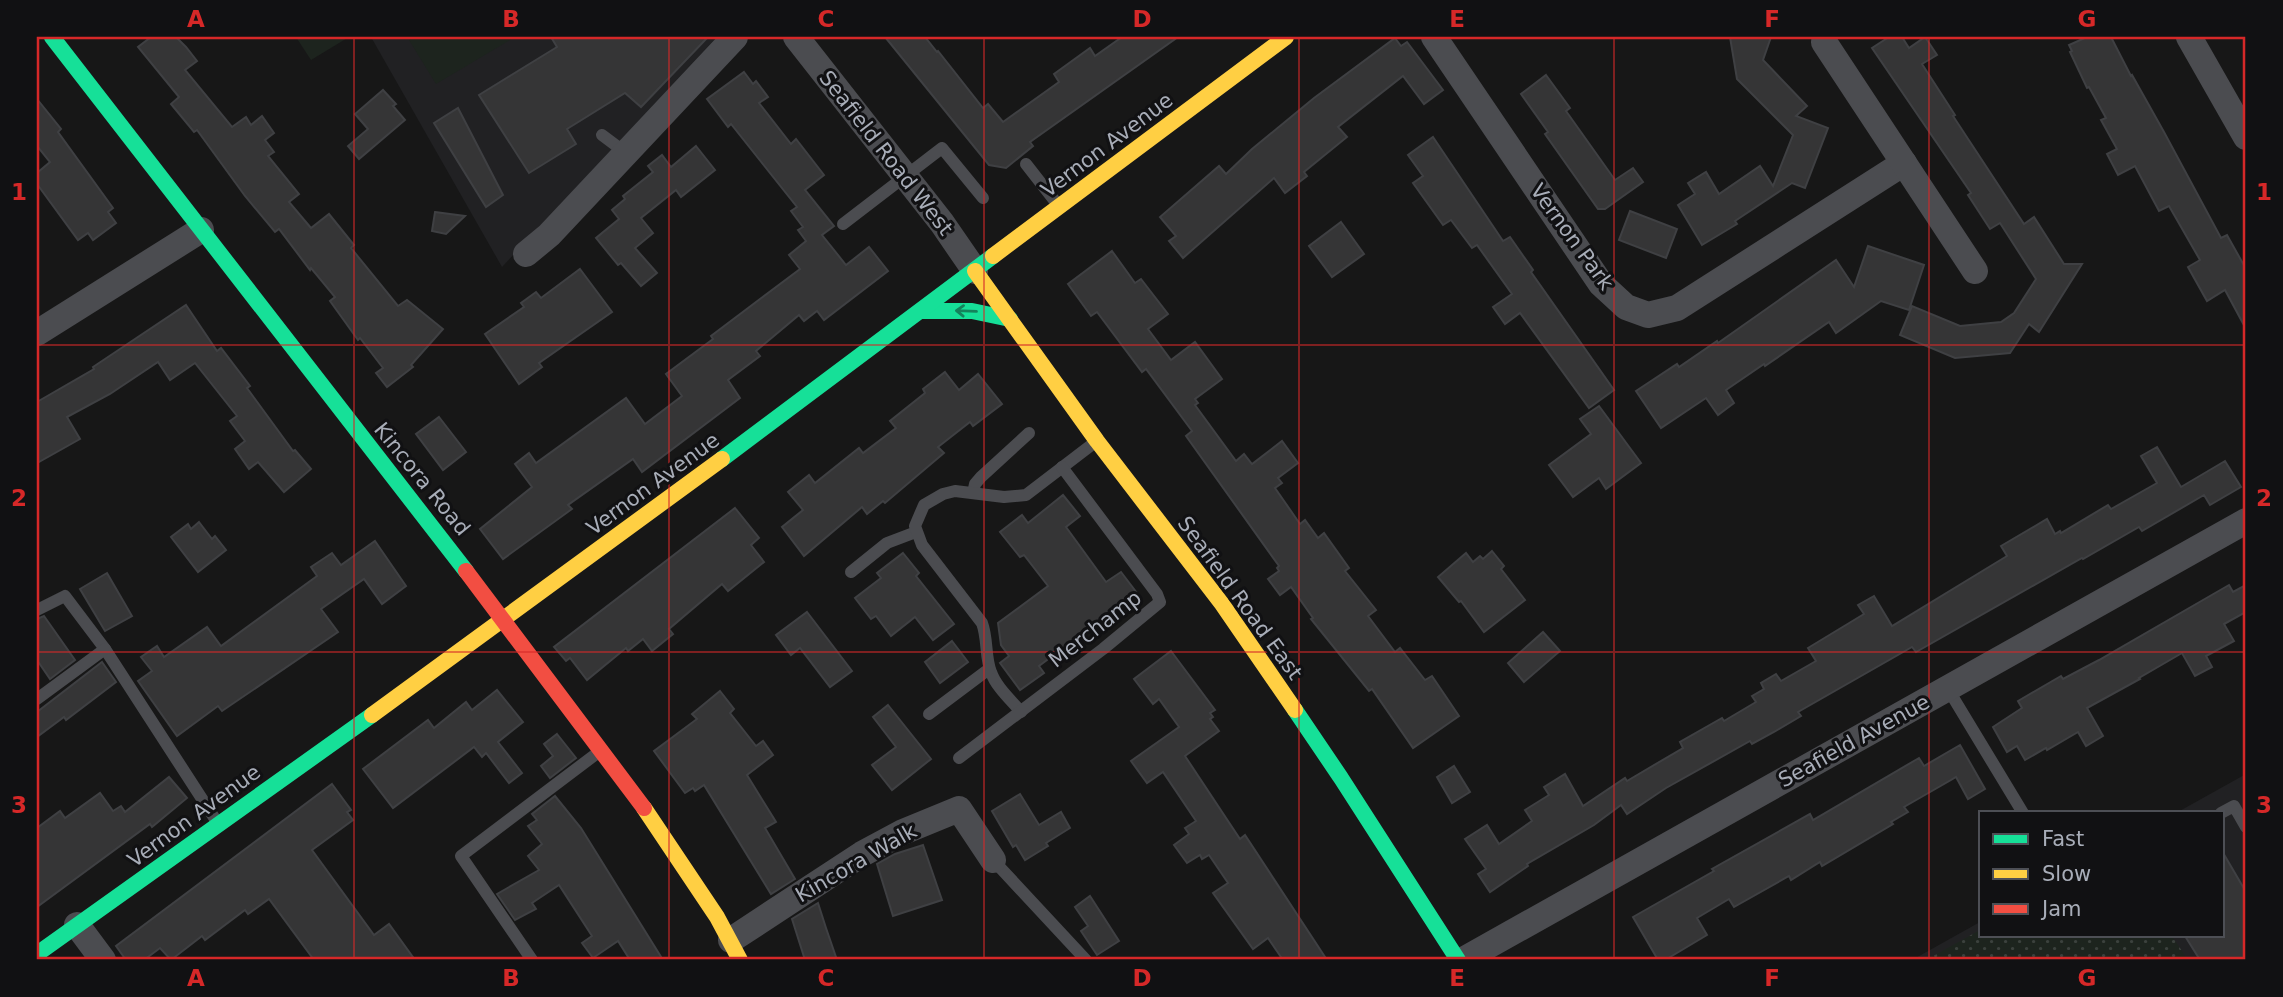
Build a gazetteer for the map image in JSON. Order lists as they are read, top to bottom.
{
  "streets": {
    "street": [
      "Vernon Avenue",
      "Seafield Road West",
      "Vernon Park",
      "Kincora Road",
      "Seafield Road East",
      "Seafield Avenue",
      "Kincora Walk"
    ],
    "lane": ["Merchamp"]
  },
  "crossings": [
    ["Vernon Avenue", "Seafield Road West"],
    ["Vernon Avenue", "Kincora Road"],
    ["Vernon Avenue", "Seafield Road East"],
    ["Seafield Road West", "Seafield Road East"],
    ["Kincora Road", "Kincora Walk"],
    ["Seafield Road East", "Seafield Avenue"]
  ],
  "legend": ["Fast", "Slow", "Jam"],
  "grid": {
    "columns": [
      "A",
      "B",
      "C",
      "D",
      "E",
      "F",
      "G"
    ],
    "rows": ["1", "2", "3"]
  }
}
